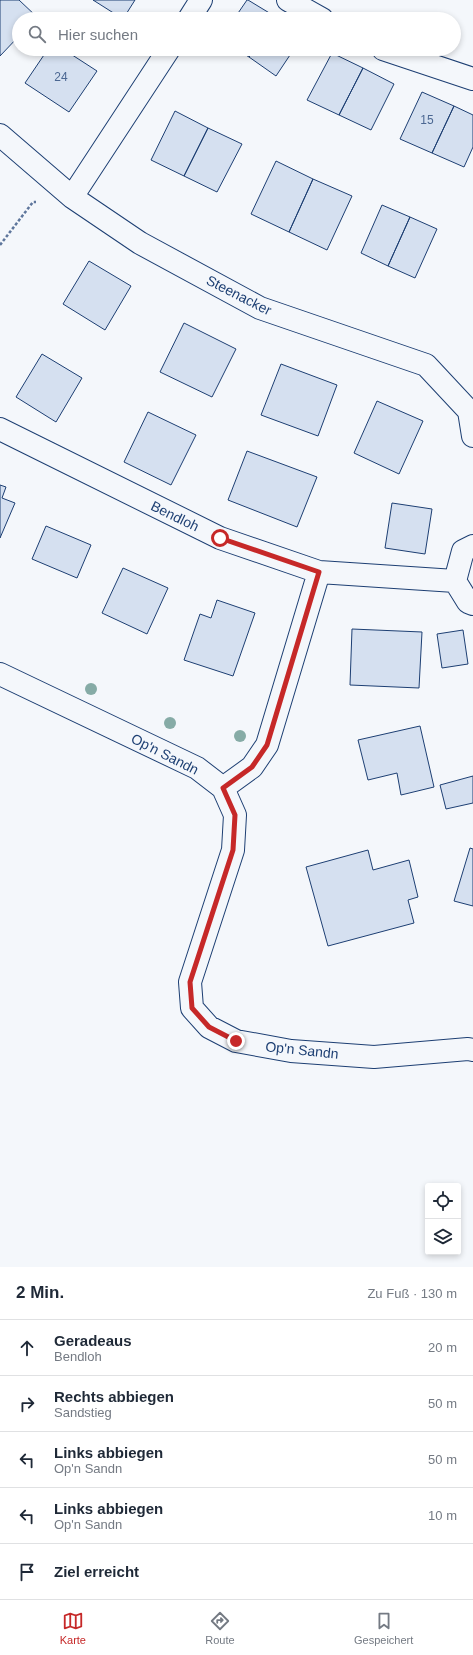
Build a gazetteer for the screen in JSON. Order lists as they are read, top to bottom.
{
  "streets": {
    "street": ["Steenacker", "Bendloh", "Op'n Sandn"]
  },
  "house_numbers": ["24", "15"],
  "page": {
    "search": "Hier suchen",
    "heading": ["2 Min.", "Zu Fuß · 130 m"],
    "list": [
      ["Geradeaus", "Bendloh", "20 m"],
      ["Rechts abbiegen", "Sandstieg", "50 m"],
      ["Links abbiegen", "Op'n Sandn", "50 m"],
      ["Links abbiegen", "Op'n Sandn", "10 m"],
      "Ziel erreicht"
    ],
    "nav": ["Karte", "Route", "Gespeichert"]
  }
}
